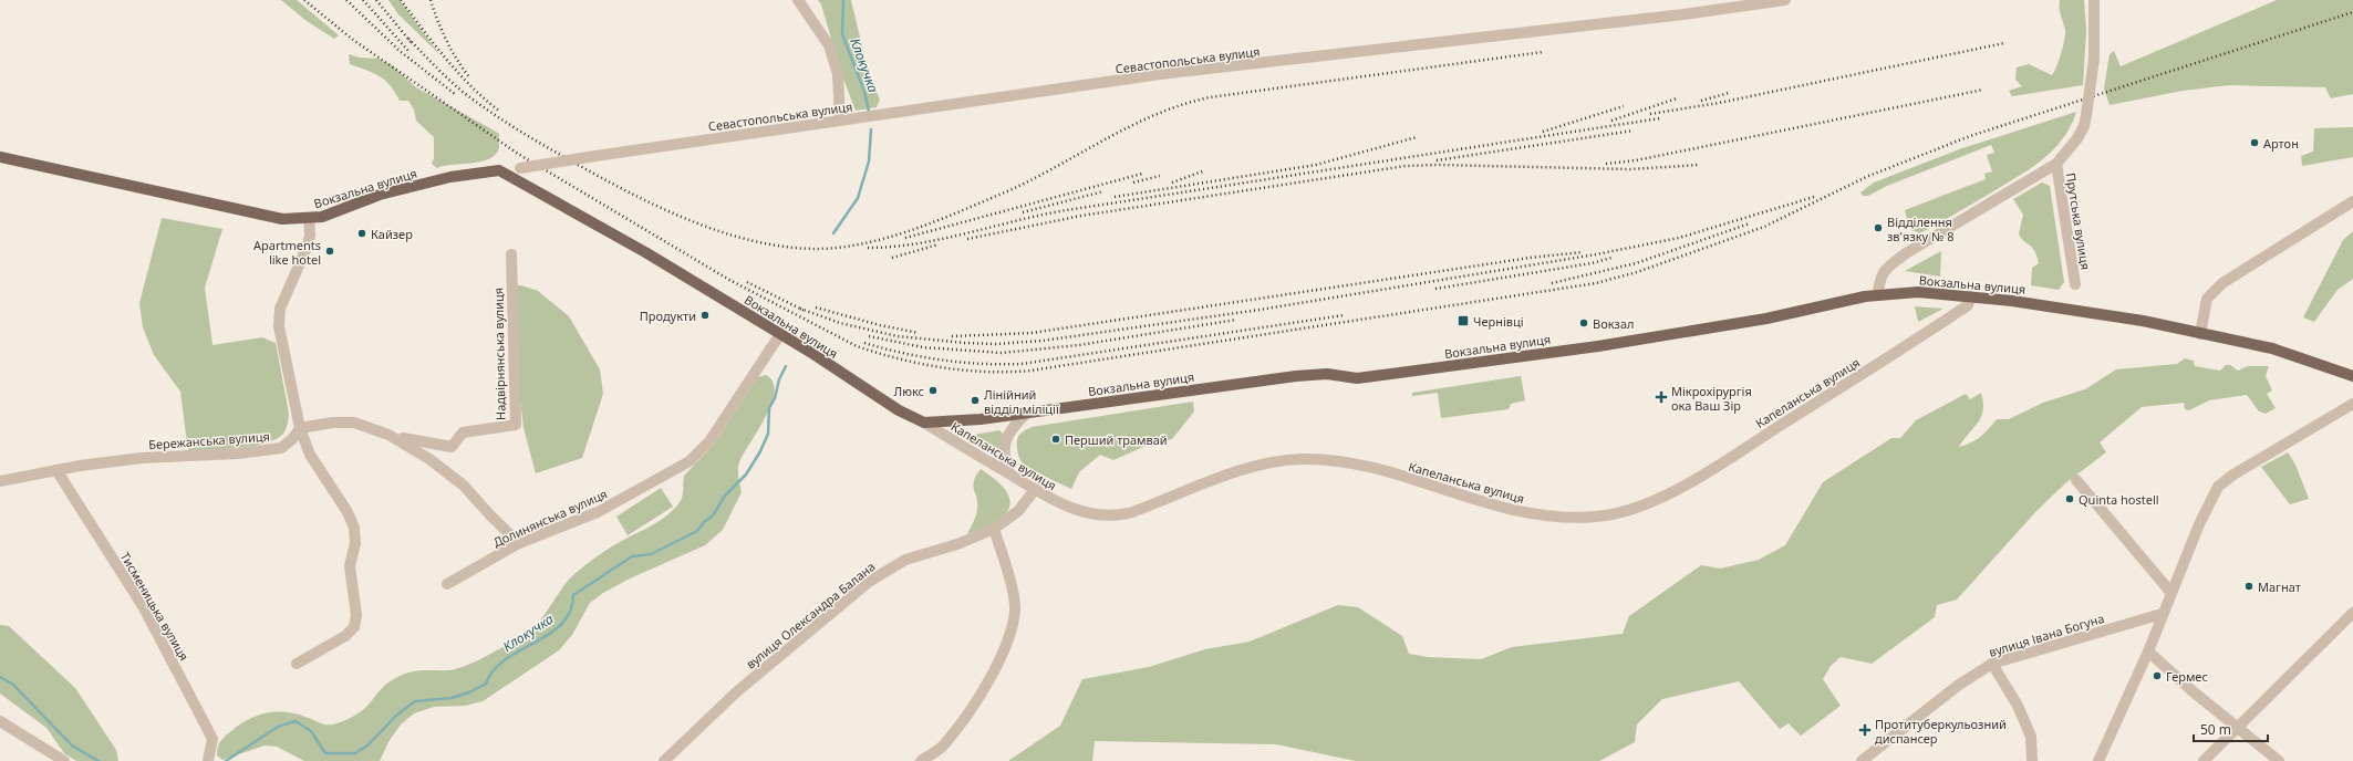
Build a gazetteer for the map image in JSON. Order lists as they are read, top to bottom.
{
  "streets": {
    "main road": ["Вокзальна вулиця"],
    "street": [
      "Севастопольська вулиця",
      "Прутська вулиця",
      "Надвірнянська вулиця",
      "Капеланська вулиця",
      "Бережанська вулиця",
      "Долинянська вулиця",
      "Тисменицька вулиця",
      "вулиця Олександра Балана",
      "вулиця Івана Богуна"
    ]
  },
  "crossings": [
    ["Севастопольська вулиця", "Вокзальна вулиця"],
    ["Вокзальна вулиця", "Прутська вулиця"],
    ["Вокзальна вулиця", "Капеланська вулиця"],
    ["Вокзальна вулиця", "Долинянська вулиця"],
    ["Надвірнянська вулиця", "Бережанська вулиця"],
    ["Надвірнянська вулиця", "Долинянська вулиця"],
    ["Капеланська вулиця", "вулиця Олександра Балана"],
    ["Бережанська вулиця", "Тисменицька вулиця"]
  ],
  "water": ["Клокучка"],
  "places": {
    "other": [
      "Артон",
      "Відділення зв'язку № 8",
      "Кайзер",
      "Apartments like hotel",
      "Продукти",
      "Вокзал",
      "Люкс",
      "Лінійний відділ міліції",
      "Перший трамвай",
      "Quinta hostell",
      "Магнат",
      "Гермес"
    ],
    "transit": ["Чернівці"],
    "health": ["Мікрохірургія ока Ваш Зір", "Протитуберкульозний диспансер"]
  },
  "scale_bar": "50 m"
}
